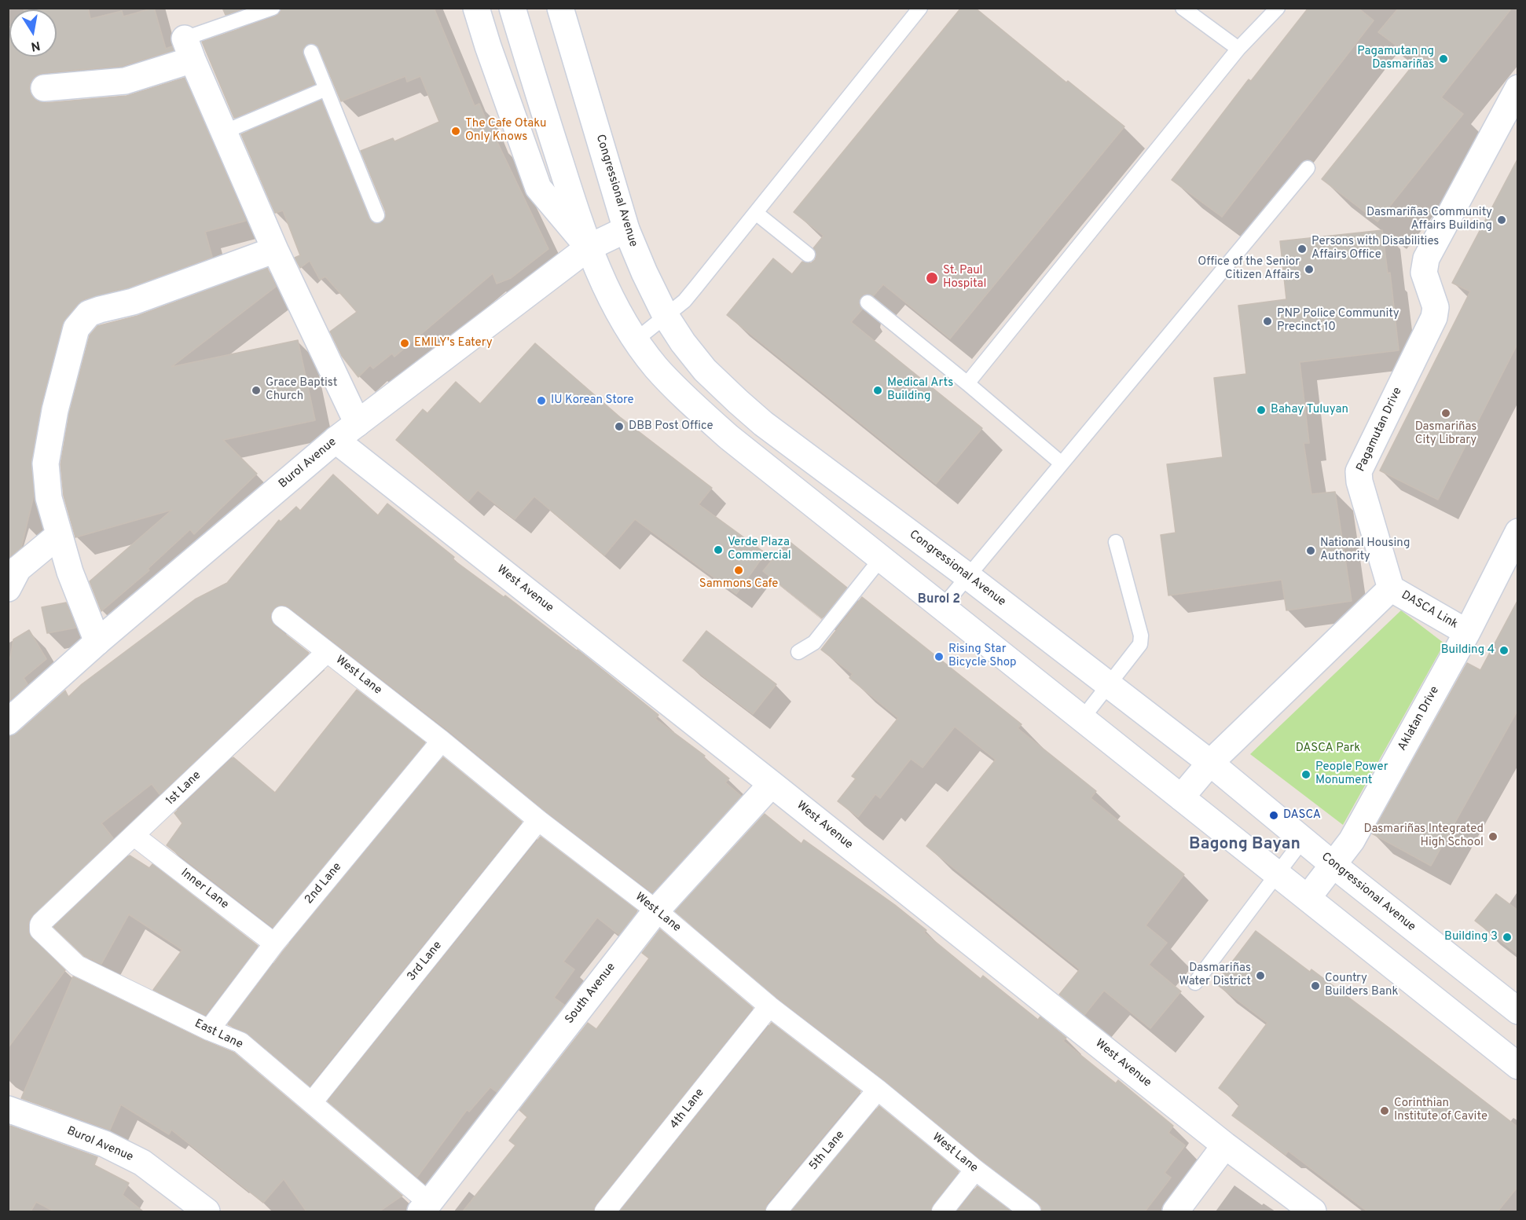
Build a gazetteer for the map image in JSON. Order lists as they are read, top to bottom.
{
  "streets": {
    "street": [
      "Congressional Avenue",
      "Pagamutan Drive",
      "Burol Avenue",
      "West Avenue",
      "DASCA Link",
      "West Lane",
      "Aklatan Drive",
      "1st Lane",
      "2nd Lane",
      "Inner Lane",
      "3rd Lane",
      "South Avenue",
      "East Lane",
      "4th Lane",
      "5th Lane"
    ]
  },
  "crossings": [
    ["Congressional Avenue", "Burol Avenue"],
    ["Congressional Avenue", "Aklatan Drive"],
    ["Pagamutan Drive", "DASCA Link"],
    ["Burol Avenue", "West Avenue"],
    ["West Avenue", "South Avenue"],
    ["DASCA Link", "Aklatan Drive"],
    ["West Lane", "1st Lane"],
    ["West Lane", "2nd Lane"],
    ["West Lane", "3rd Lane"],
    ["West Lane", "South Avenue"],
    ["West Lane", "4th Lane"],
    ["West Lane", "5th Lane"],
    ["1st Lane", "Inner Lane"],
    ["1st Lane", "East Lane"],
    ["2nd Lane", "Inner Lane"],
    ["2nd Lane", "East Lane"],
    ["3rd Lane", "East Lane"],
    ["South Avenue", "East Lane"]
  ],
  "districts": ["Burol 2", "Bagong Bayan"],
  "parks": ["DASCA Park"],
  "places": [
    "Pagamutan ng Dasmariñas",
    "The Cafe Otaku Only Knows",
    "Dasmariñas Community Affairs Building",
    "Persons with Disabilities Affairs Office",
    "Office of the Senior Citizen Affairs",
    "St. Paul Hospital",
    "PNP Police Community Precinct 10",
    "EMILY's Eatery",
    "Grace Baptist Church",
    "Medical Arts Building",
    "IU Korean Store",
    "Bahay Tuluyan",
    "Dasmariñas City Library",
    "DBB Post Office",
    "Verde Plaza Commercial",
    "National Housing Authority",
    "Sammons Cafe",
    "Building 4",
    "Rising Star Bicycle Shop",
    "People Power Monument",
    "DASCA",
    "Dasmariñas Integrated High School",
    "Building 3",
    "Dasmariñas Water District",
    "Country Builders Bank",
    "Corinthian Institute of Cavite"
  ],
  "north": "bottom"
}
